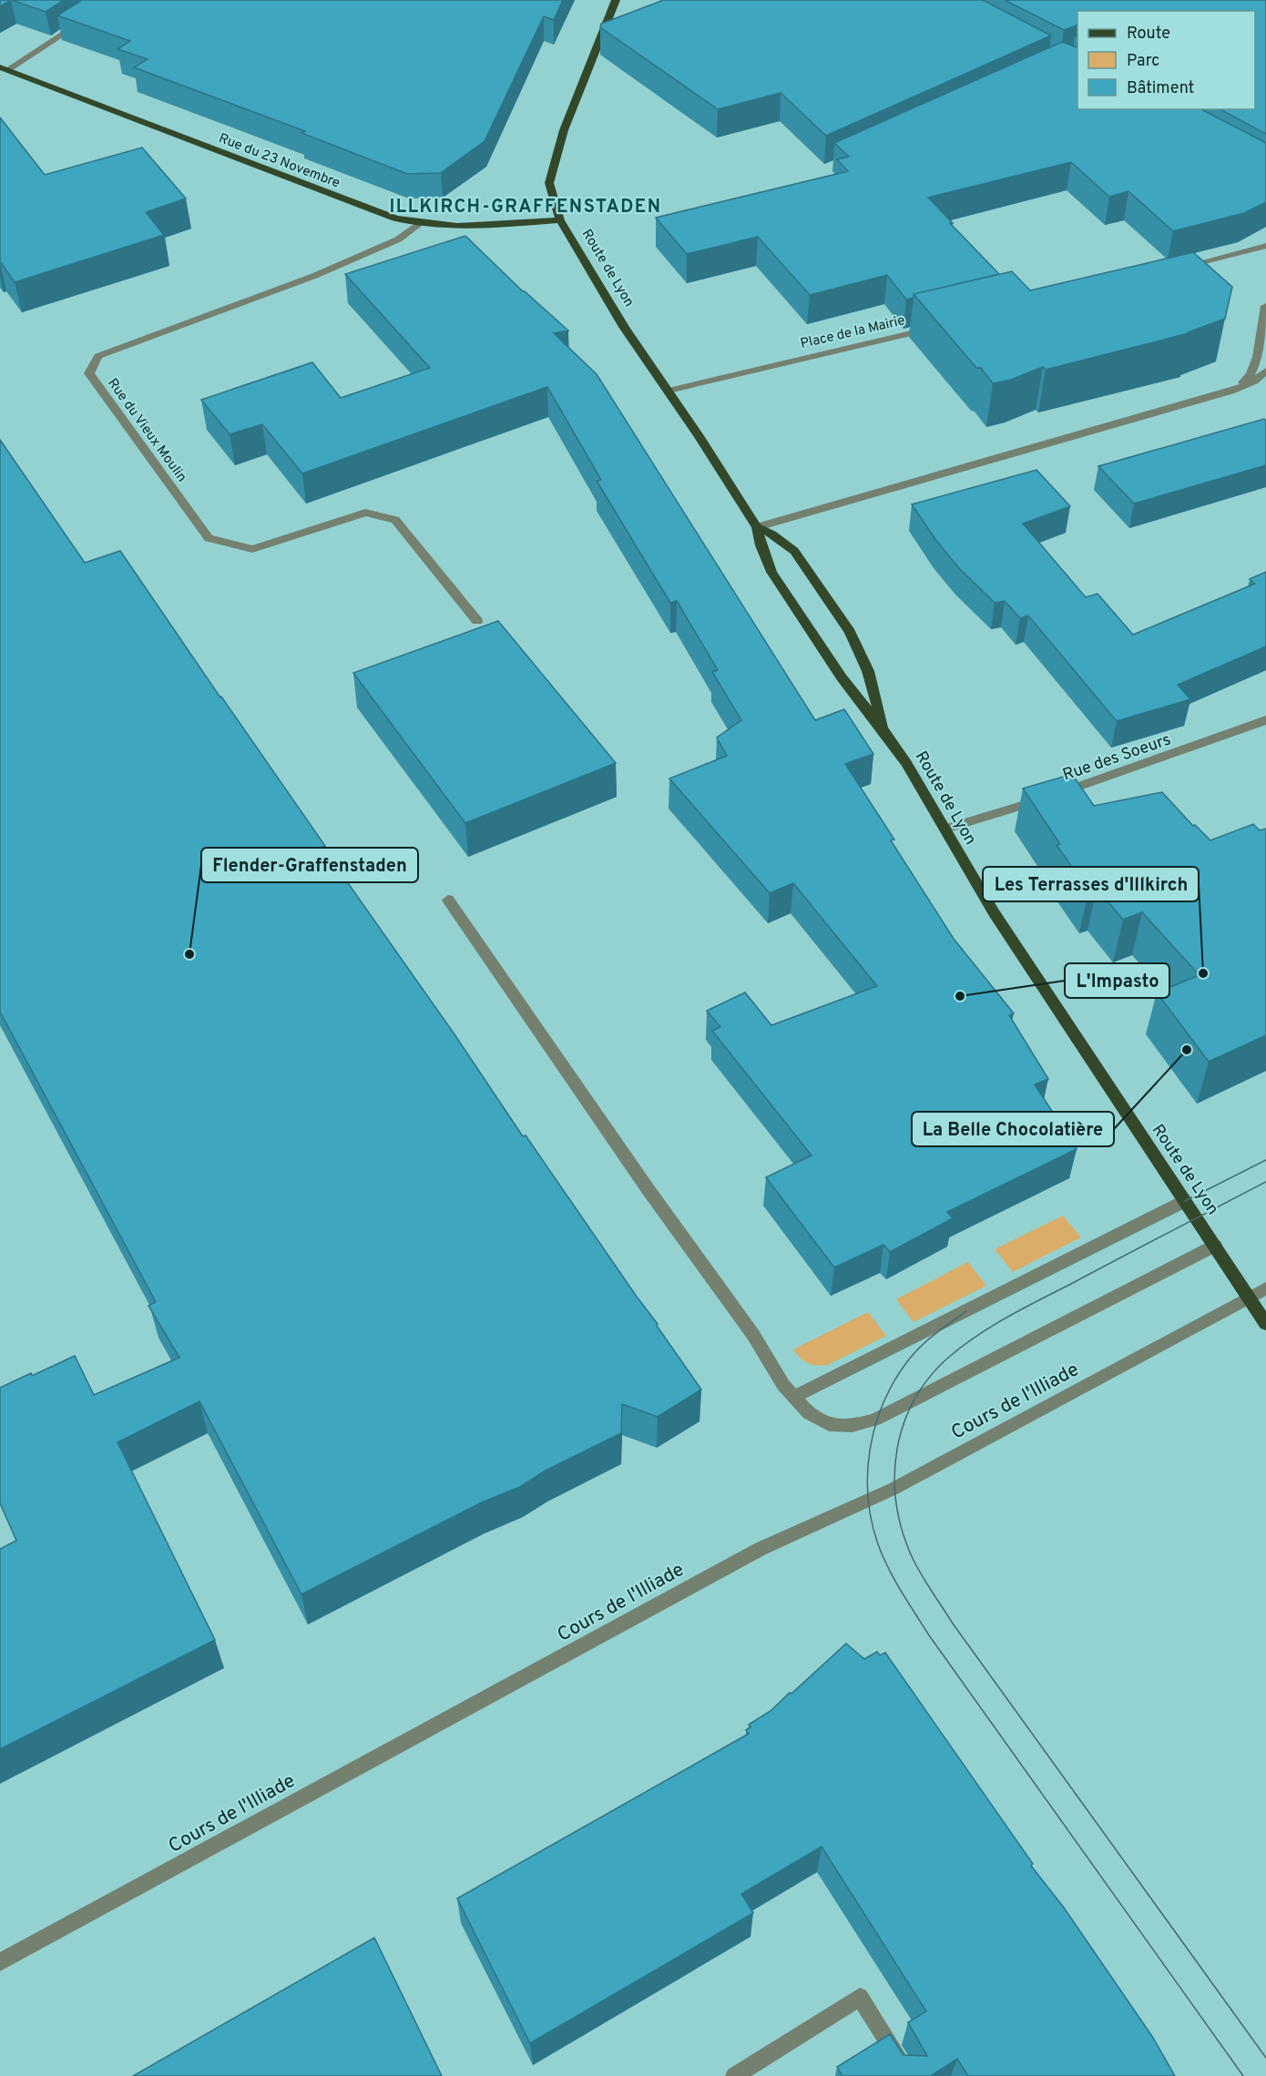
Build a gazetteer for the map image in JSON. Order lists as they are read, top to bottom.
{
  "streets": {
    "main road": ["Rue du 23 Novembre", "Route de Lyon"],
    "street": [
      "Place de la Mairie",
      "Rue du Vieux Moulin",
      "Rue des Soeurs",
      "Cours de l'Illiade"
    ]
  },
  "crossings": [
    ["Rue du 23 Novembre", "Route de Lyon"],
    ["Rue du 23 Novembre", "Rue du Vieux Moulin"],
    ["Route de Lyon", "Place de la Mairie"],
    ["Route de Lyon", "Rue des Soeurs"],
    ["Route de Lyon", "Cours de l'Illiade"]
  ],
  "districts": ["ILLKIRCH-GRAFFENSTADEN"],
  "places": [
    "Flender-Graffenstaden",
    "Les Terrasses d'Illkirch",
    "L'Impasto",
    "La Belle Chocolatière"
  ],
  "legend": ["Route", "Parc", "Bâtiment"]
}
